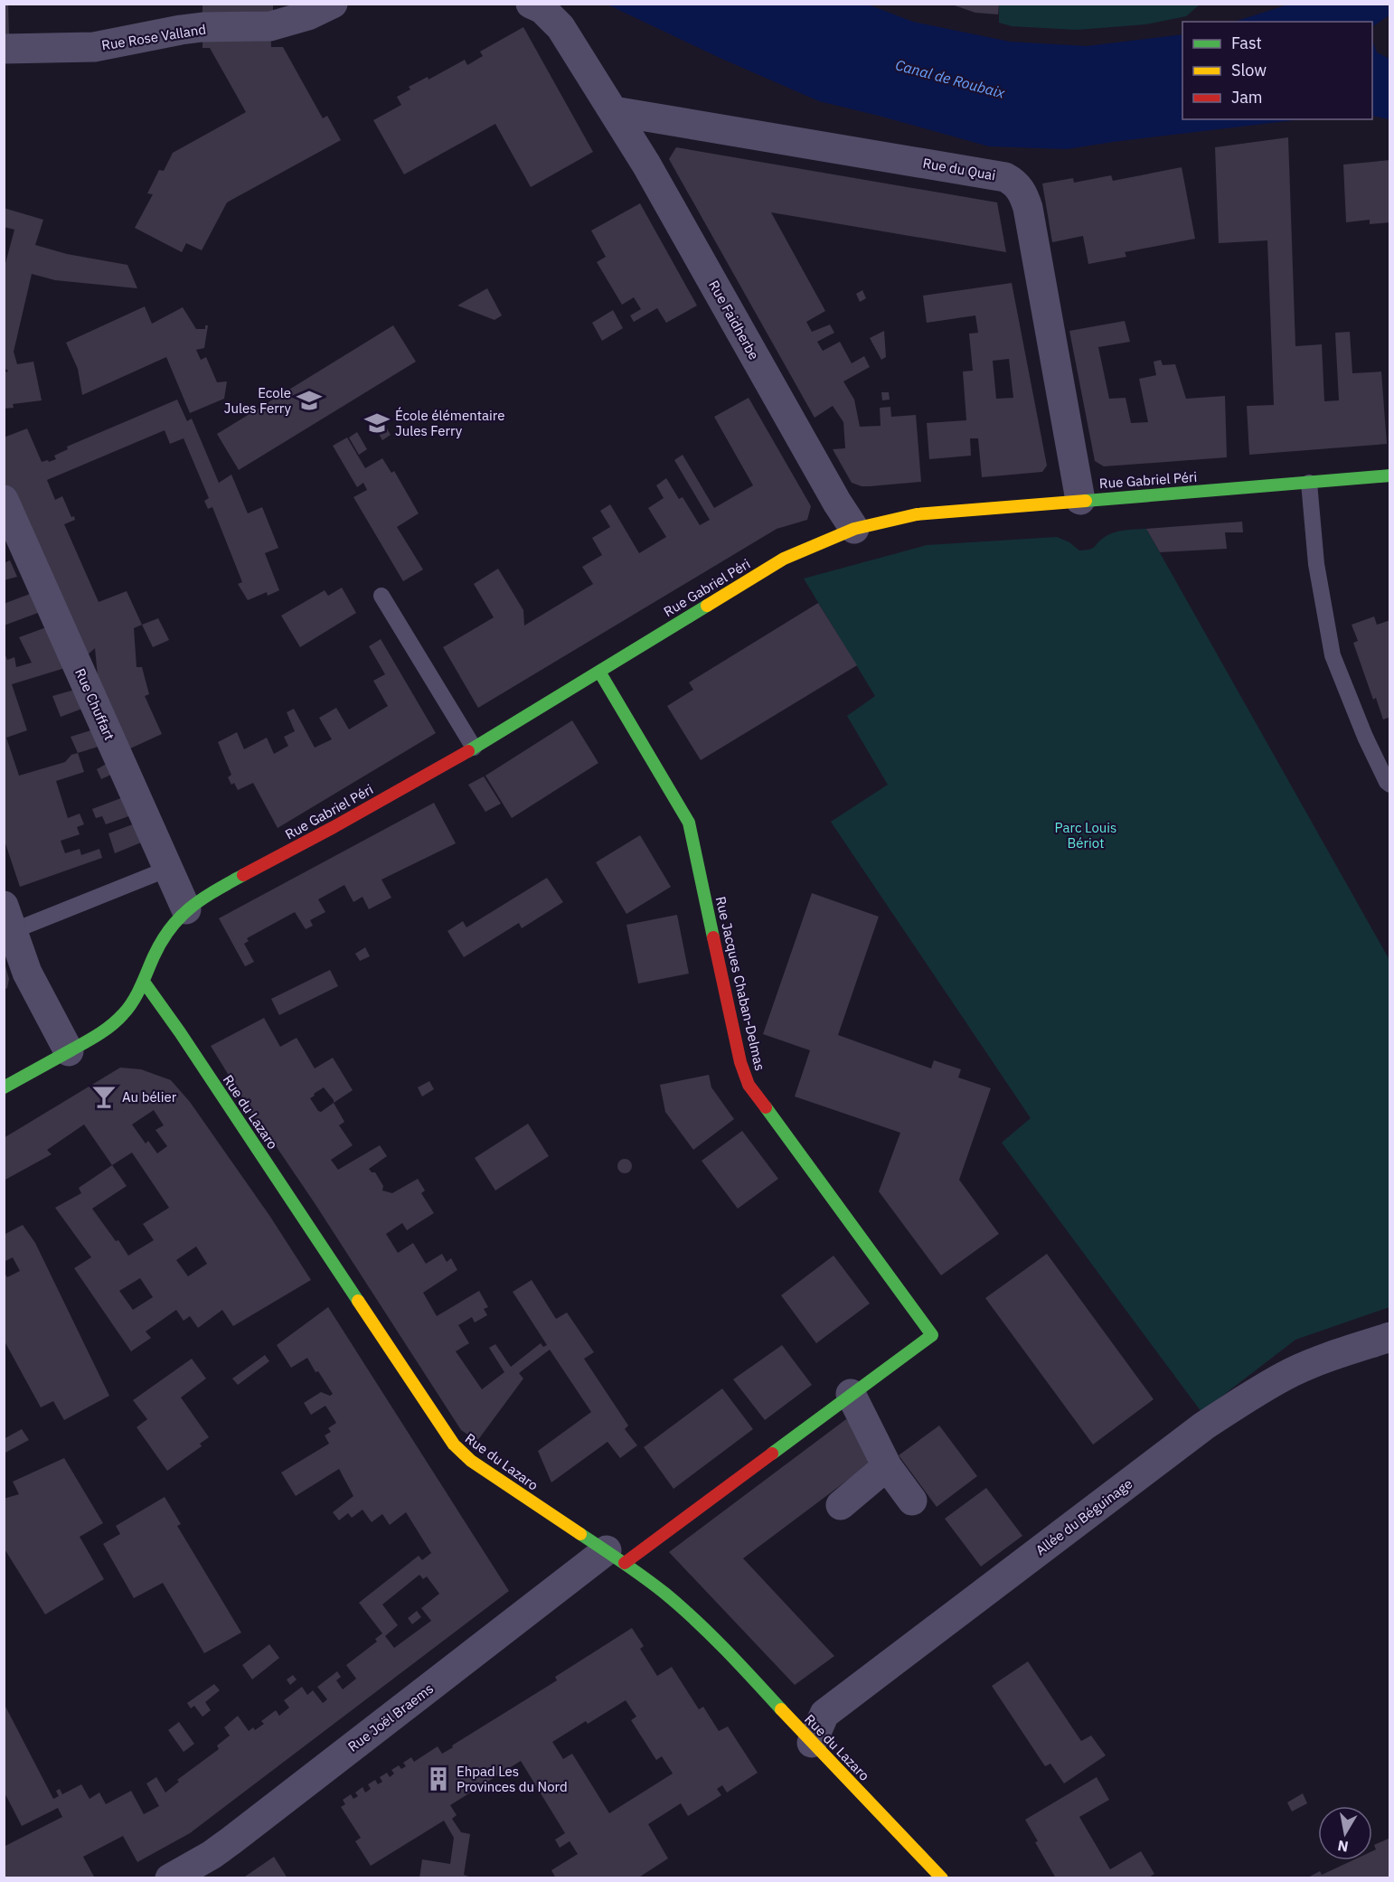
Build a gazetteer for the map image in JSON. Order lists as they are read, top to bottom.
{
  "streets": {
    "street": [
      "Rue Rose Valland",
      "Rue du Quai",
      "Rue Faidherbe",
      "Rue Gabriel Péri",
      "Rue Chuffart",
      "Rue Jacques Chaban-Delmas",
      "Rue du Lazaro",
      "Allée du Béguinage",
      "Rue Joël Braems"
    ]
  },
  "crossings": [
    ["Rue du Quai", "Rue Faidherbe"],
    ["Rue du Quai", "Rue Gabriel Péri"],
    ["Rue Faidherbe", "Rue Gabriel Péri"],
    ["Rue Gabriel Péri", "Rue Chuffart"],
    ["Rue Gabriel Péri", "Rue Jacques Chaban-Delmas"],
    ["Rue Gabriel Péri", "Rue du Lazaro"],
    ["Rue du Lazaro", "Allée du Béguinage"],
    ["Rue du Lazaro", "Rue Joël Braems"]
  ],
  "water": ["Canal de Roubaix"],
  "parks": ["Parc Louis Bériot"],
  "places": {
    "school or university": ["Ecole Jules Ferry", "École élémentaire Jules Ferry"],
    "bar": ["Au bélier"],
    "building": ["Ehpad Les Provinces du Nord"]
  },
  "legend": ["Fast", "Slow", "Jam"],
  "north": "bottom"
}
